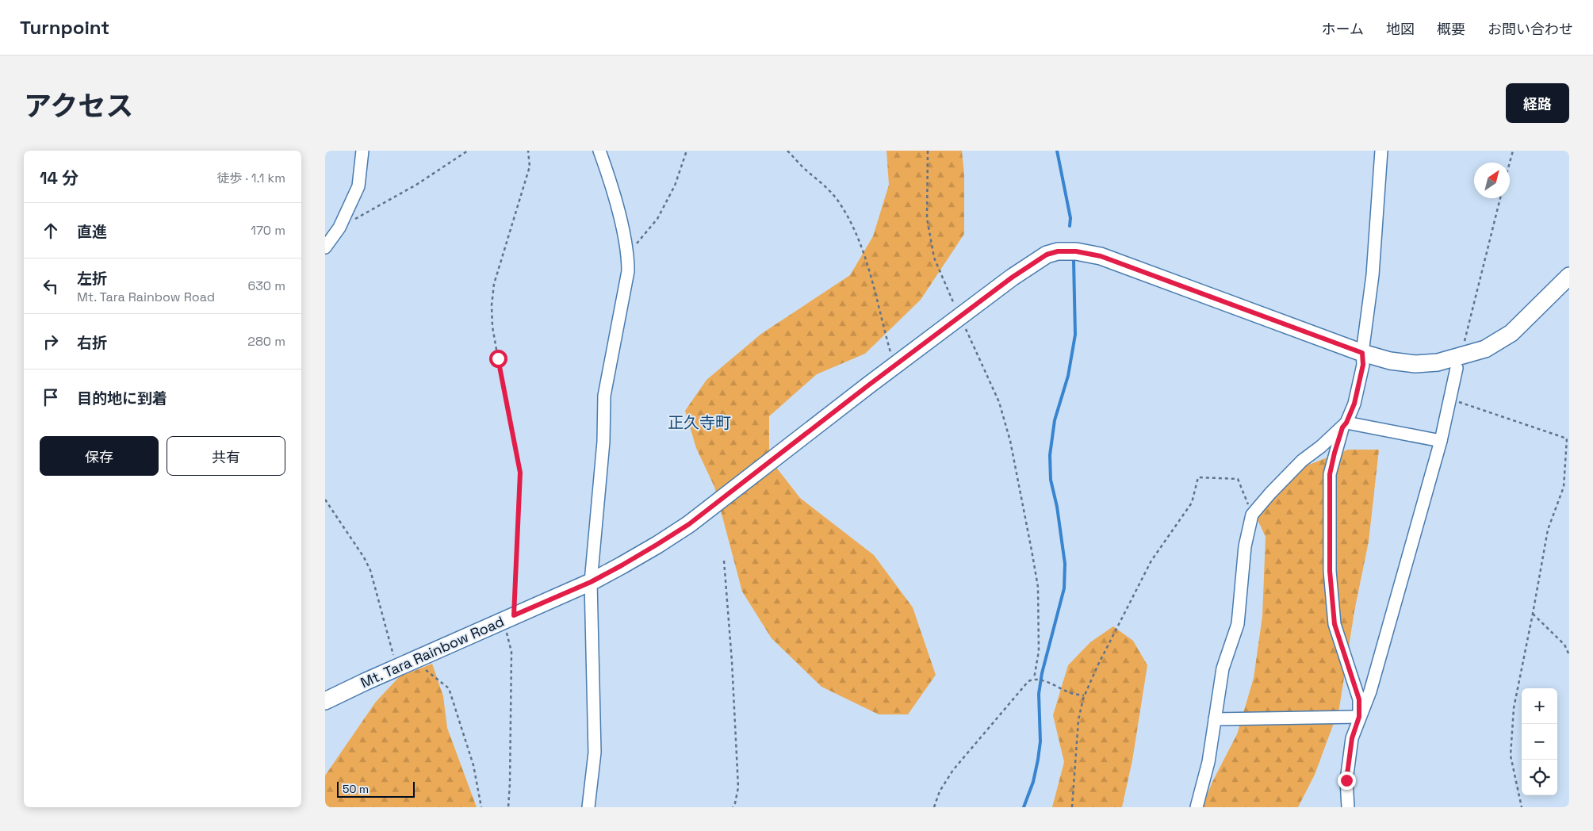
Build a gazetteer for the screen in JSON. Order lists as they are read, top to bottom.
{
  "streets": {
    "street": ["Mt. Tara Rainbow Road"]
  },
  "districts": ["正久寺町"],
  "scale_bar": "50 m",
  "north": "top right",
  "page": {
    "header": "Turnpoint",
    "nav": [
      "ホーム",
      "地図",
      "概要",
      "お問い合わせ"
    ],
    "title": "アクセス",
    "buttons": [
      "経路",
      ["保存", "共有"]
    ],
    "heading": ["14 分", "徒歩 · 1.1 km"],
    "list": [
      ["直進", "170 m"],
      ["左折", "Mt. Tara Rainbow Road", "630 m"],
      ["右折", "280 m"],
      "目的地に到着"
    ],
    "map_buttons": ["+", "−"],
    "scale": "50 m"
  }
}
